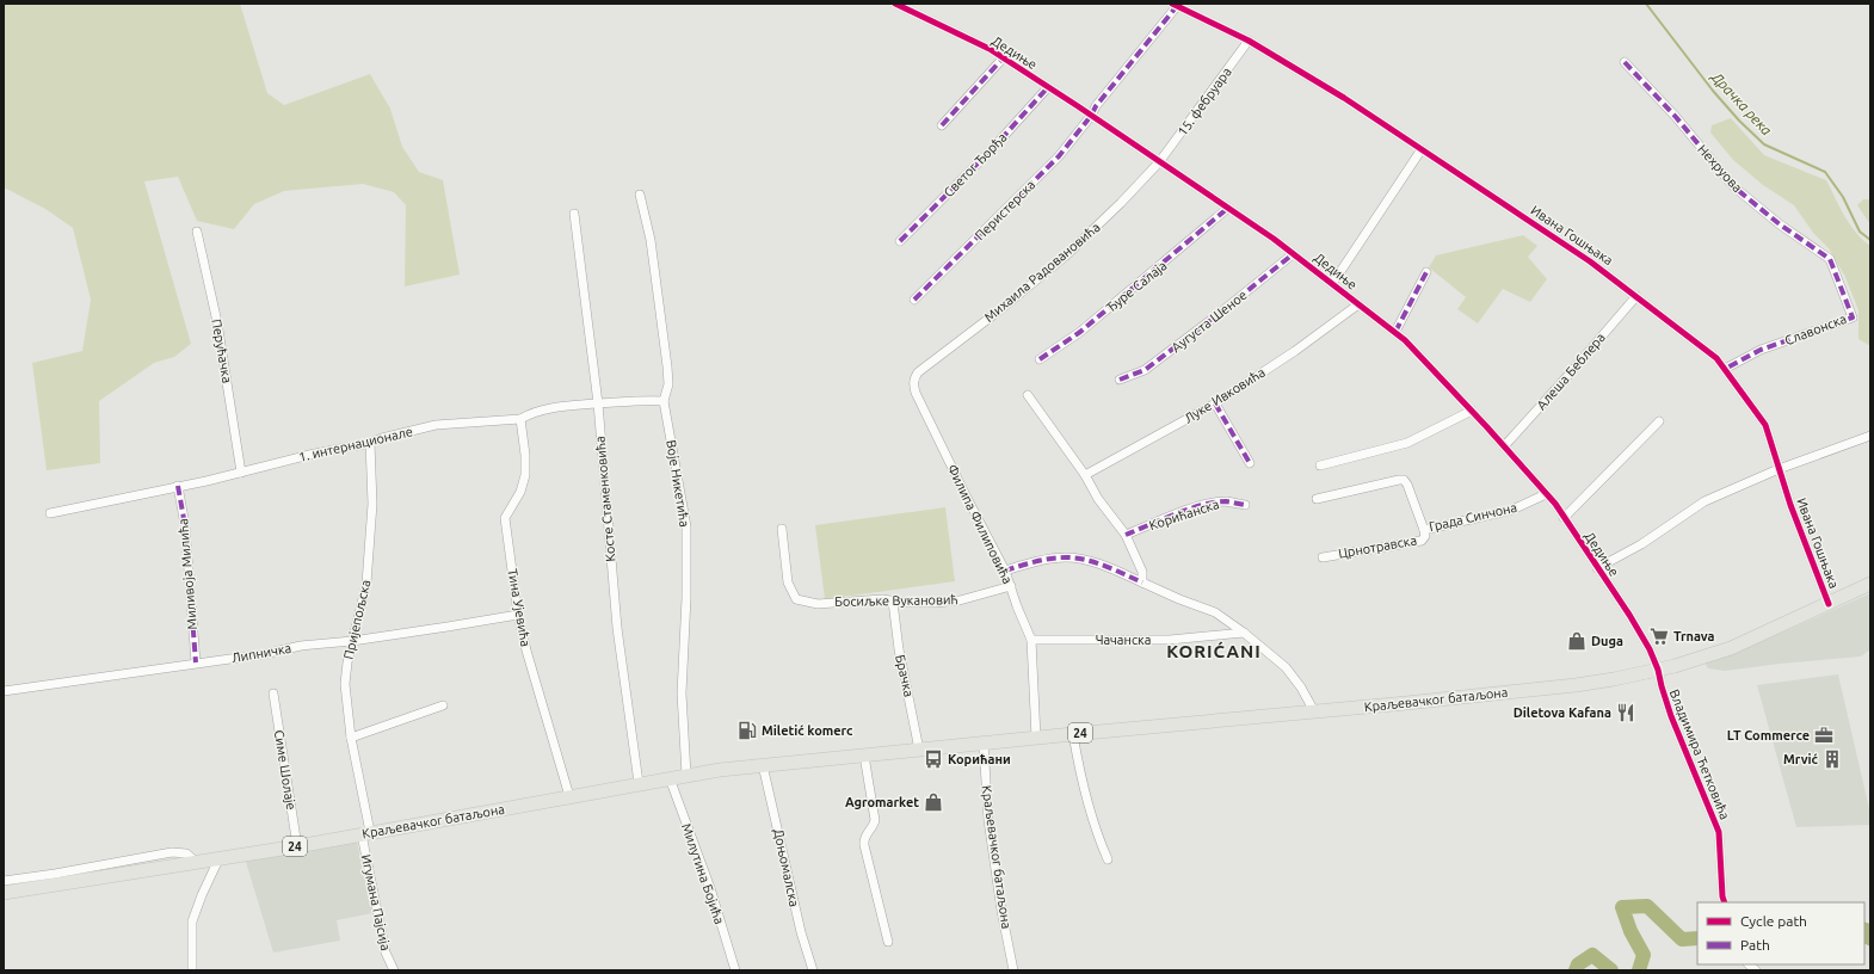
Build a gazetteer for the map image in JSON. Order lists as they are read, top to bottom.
{
  "streets": {
    "main road": ["Краљевачког батаљона", "24"],
    "street": [
      "Дедиње",
      "15. фебруара",
      "Светог Ђорђа",
      "Нехруова",
      "Перистерска",
      "Ивана Гошњака",
      "Михаила Радовановића",
      "Ђуре Салаја",
      "Аугуста Шеное",
      "Славонска",
      "Перућачка",
      "Алеша Беблера",
      "Луке Ивковића",
      "1. интернационале",
      "Воје Никетића",
      "Косте Стаменковића",
      "Корићанска",
      "Града Синчона",
      "Филипа Филиповића",
      "Црнотравска",
      "Миливоја Милића",
      "Босиљке Вукановић",
      "Тина Ујевића",
      "Пријепољска",
      "Чачанска",
      "Липничка",
      "Брачка",
      "Владимира Ћетковића",
      "Симе Шолаје",
      "Доњомалска",
      "Милутина Бојића",
      "Игумана Пајсија"
    ]
  },
  "crossings": [
    ["Дедиње", "15. фебруара"],
    ["Дедиње", "Светог Ђорђа"],
    ["Дедиње", "Перистерска"],
    ["Дедиње", "Михаила Радовановића"],
    ["Дедиње", "Ђуре Салаја"],
    ["Дедиње", "Аугуста Шеное"],
    ["Дедиње", "Алеша Беблера"],
    ["Дедиње", "Луке Ивковића"],
    ["Дедиње", "Града Синчона"],
    ["Дедиње", "Краљевачког батаљона"],
    ["Дедиње", "Владимира Ћетковића"],
    ["15. фебруара", "Ивана Гошњака"],
    ["15. фебруара", "Михаила Радовановића"],
    ["Нехруова", "Славонска"],
    ["Ивана Гошњака", "Славонска"],
    ["Ивана Гошњака", "Алеша Беблера"],
    ["Ивана Гошњака", "Краљевачког батаљона"],
    ["Михаила Радовановића", "Филипа Филиповића"],
    ["Перућачка", "1. интернационале"],
    ["1. интернационале", "Воје Никетића"],
    ["1. интернационале", "Косте Стаменковића"],
    ["1. интернационале", "Миливоја Милића"],
    ["1. интернационале", "Тина Ујевића"],
    ["1. интернационале", "Пријепољска"],
    ["Воје Никетића", "Краљевачког батаљона"],
    ["Косте Стаменковића", "Краљевачког батаљона"],
    ["Града Синчона", "Црнотравска"],
    ["Филипа Филиповића", "Босиљке Вукановић"],
    ["Филипа Филиповића", "Чачанска"],
    ["Филипа Филиповића", "Краљевачког батаљона"],
    ["Миливоја Милића", "Липничка"],
    ["Босиљке Вукановић", "Брачка"],
    ["Тина Ујевића", "Липничка"],
    ["Тина Ујевића", "Краљевачког батаљона"],
    ["Пријепољска", "Липничка"],
    ["Пријепољска", "Краљевачког батаљона"],
    ["Пријепољска", "Игумана Пајсија"],
    ["Брачка", "Краљевачког батаљона"],
    ["Краљевачког батаљона", "Владимира Ћетковића"],
    ["Краљевачког батаљона", "Симе Шолаје"],
    ["Краљевачког батаљона", "Доњомалска"],
    ["Краљевачког батаљона", "Милутина Бојића"],
    ["Краљевачког батаљона", "Игумана Пајсија"]
  ],
  "districts": ["KORIĆANI"],
  "water": ["Драчка река"],
  "places": {
    "supermarket": ["Trnava"],
    "shop": ["Duga", "Agromarket"],
    "restaurant": ["Diletova Kafana"],
    "fuel station": ["Miletić komerc"],
    "office": ["LT Commerce"],
    "bus stop": ["Корићани"],
    "building": ["Mrvić"]
  },
  "legend": ["Cycle path", "Path"]
}
